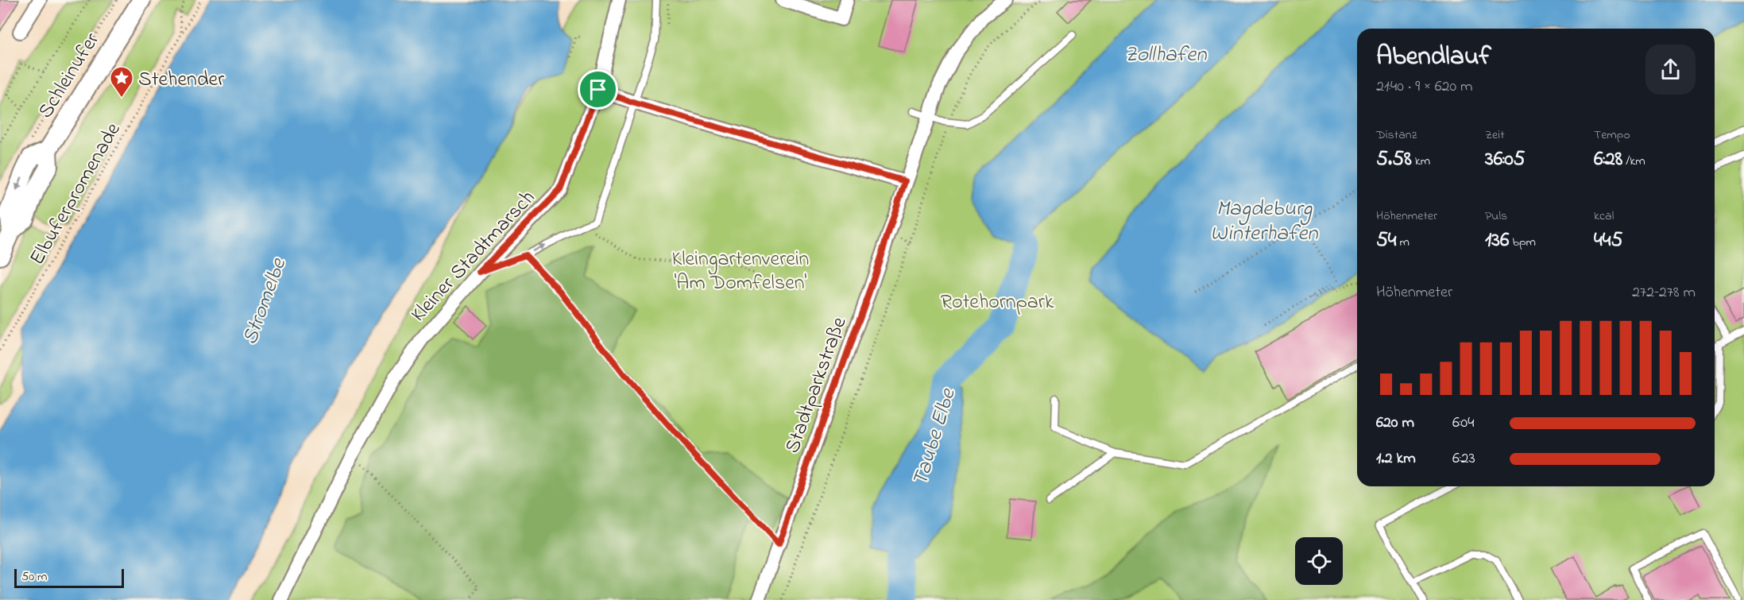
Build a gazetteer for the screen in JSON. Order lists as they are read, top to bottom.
{
  "streets": {
    "main road": ["Schleinufer"],
    "street": ["Kleiner Stadtmarsch", "Stadtparkstraße"],
    "path": ["Elbuferpromenade"]
  },
  "water": [
    "Zollhafen",
    "Magdeburg Winterhafen",
    "Stromelbe",
    "Taube Elbe"
  ],
  "parks": ["Kleingartenverein 'Am Domfelsen'", "Rotehornpark"],
  "places": {
    "place": ["Stehender"]
  },
  "scale_bar": "50 m",
  "page": {
    "heading": ["Abendlauf", "21:40 · 9 × 620 m"],
    "stats": [
      ["Distanz", "5.58 km"],
      ["Zeit", "36:05"],
      ["Tempo", "6:28 /km"],
      ["Höhenmeter", "54 m"],
      ["Puls", "136 bpm"],
      ["kcal", "445"]
    ],
    "chart": ["Höhenmeter", "272–278 m"],
    "list": [
      {
        "name": "620 m",
        "note": "6:04"
      },
      {
        "name": "1.2 km",
        "note": "6:23"
      }
    ],
    "scale": "50 m"
  }
}
